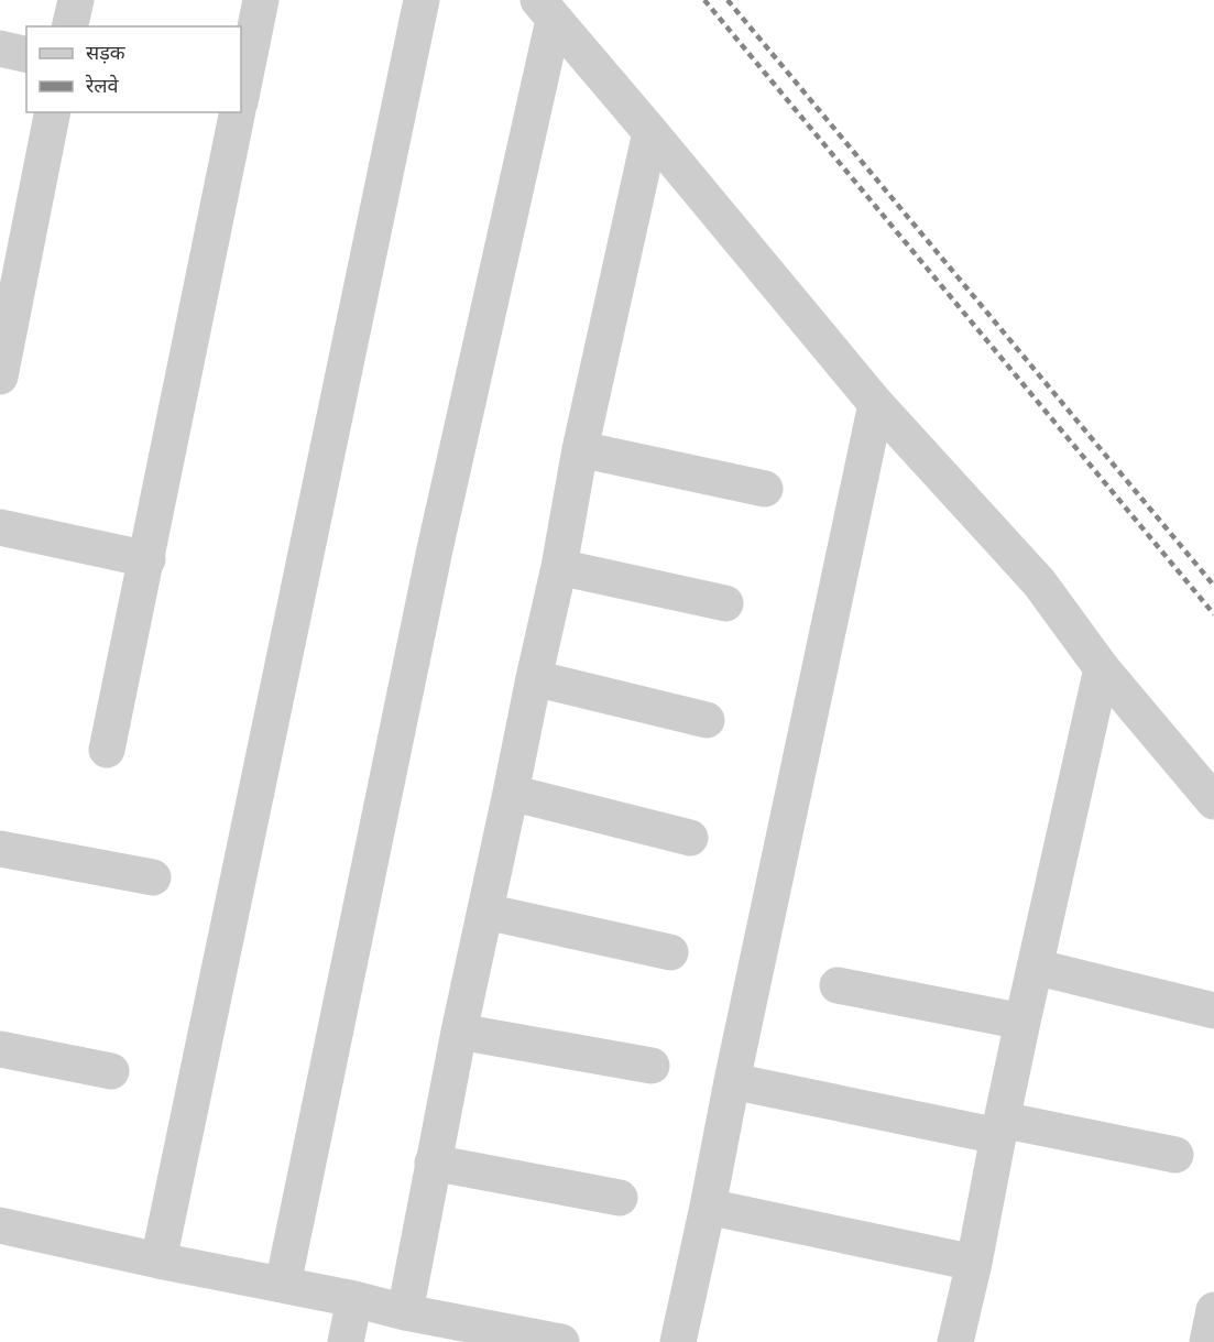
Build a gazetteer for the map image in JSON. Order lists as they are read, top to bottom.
{
  "legend": ["सड़क", "रेलवे"]
}
